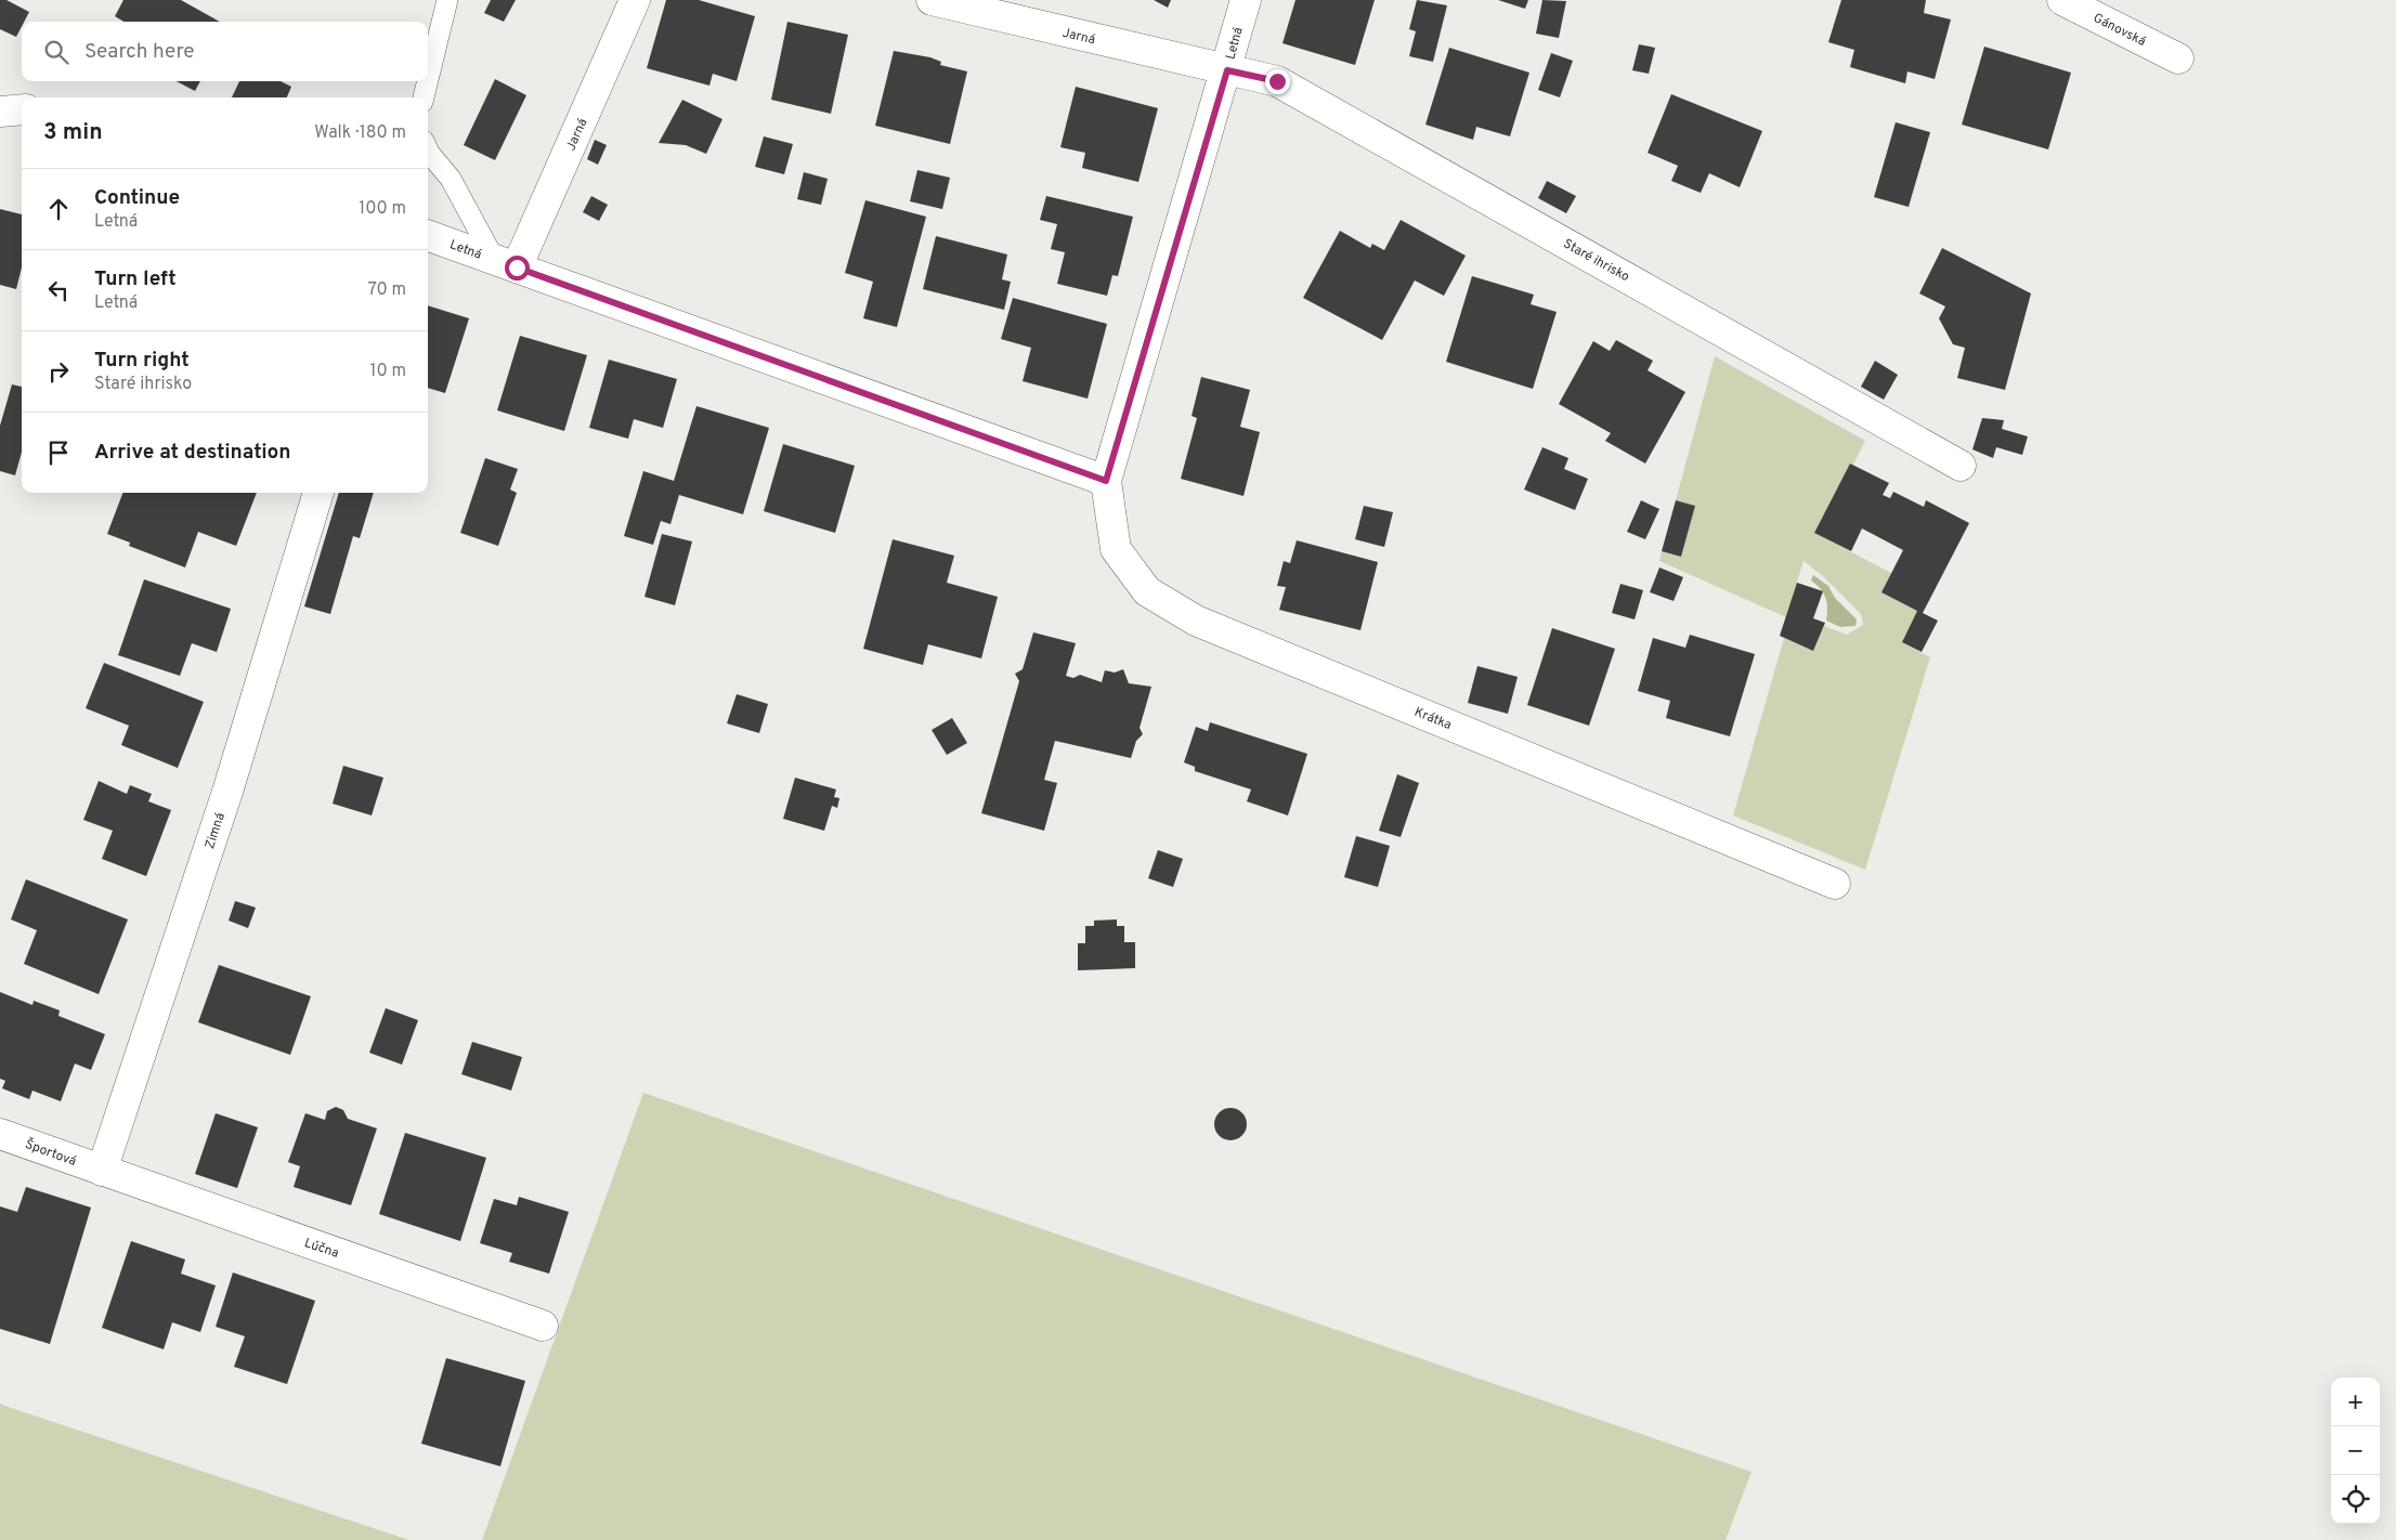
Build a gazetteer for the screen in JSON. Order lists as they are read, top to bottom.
{
  "streets": {
    "street": [
      "Gánovská",
      "Jarná",
      "Letná",
      "Staré ihrisko",
      "Krátka",
      "Zimná",
      "Športová",
      "Lúčna"
    ]
  },
  "crossings": [
    ["Jarná", "Letná"],
    ["Jarná", "Staré ihrisko"],
    ["Letná", "Staré ihrisko"],
    ["Letná", "Krátka"],
    ["Zimná", "Športová"],
    ["Zimná", "Lúčna"],
    ["Športová", "Lúčna"]
  ],
  "page": {
    "search": "Search here",
    "heading": ["3 min", "Walk · 180 m"],
    "list": [
      ["Continue", "Letná", "100 m"],
      ["Turn left", "Letná", "70 m"],
      ["Turn right", "Staré ihrisko", "10 m"],
      "Arrive at destination"
    ],
    "map_buttons": ["+", "−"]
  }
}
